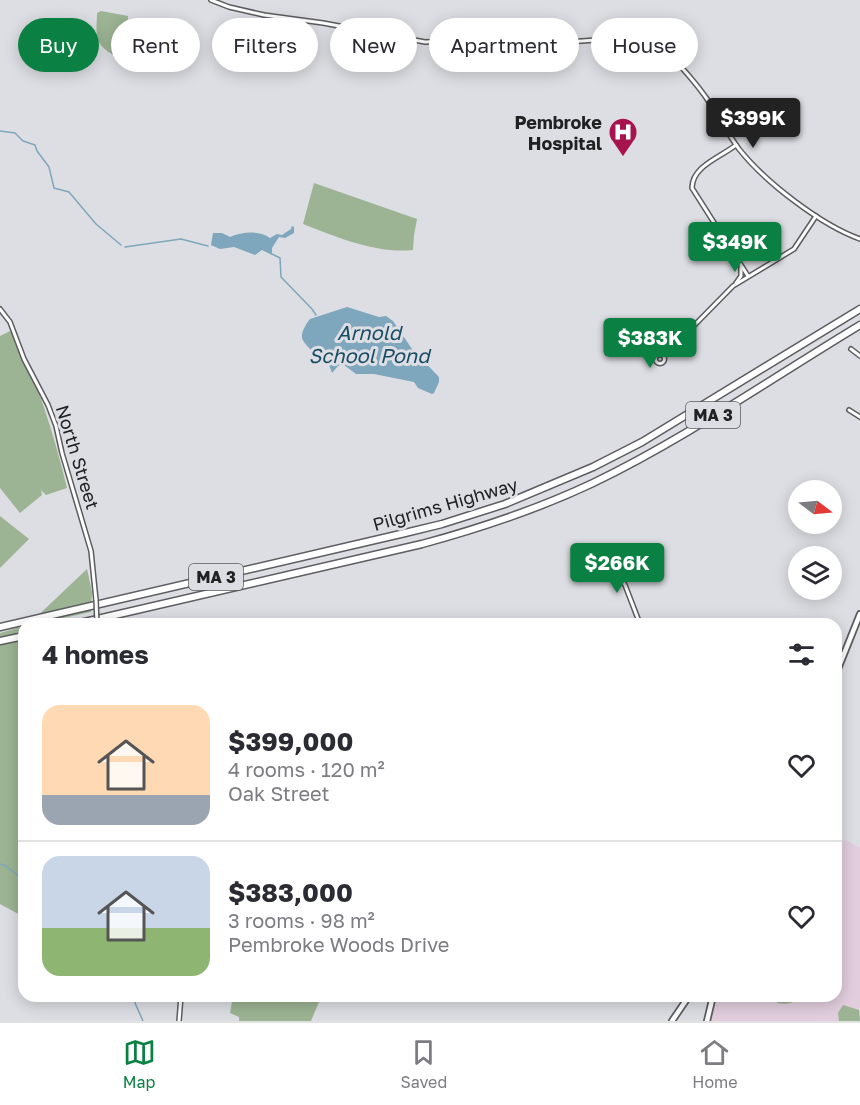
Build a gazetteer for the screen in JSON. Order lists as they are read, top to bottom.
{
  "streets": {
    "highway": ["MA 3", "Pilgrims Highway"],
    "street": ["North Street"]
  },
  "water": ["Arnold School Pond"],
  "places": {
    "hospital": ["Pembroke Hospital"]
  },
  "north": "right",
  "page": {
    "chip": [
      "Buy",
      "Rent",
      "Filters",
      "New",
      "Apartment",
      "House"
    ],
    "price": [
      "$399K",
      "$349K",
      "$383K",
      "$266K"
    ],
    "heading": "4 homes",
    "list": [
      {
        "name": "$399,000",
        "note": "4 rooms · 120 m² · Oak Street"
      },
      {
        "name": "$383,000",
        "note": "3 rooms · 98 m² · Pembroke Woods Drive"
      }
    ],
    "tabs": ["Map", "Saved", "Home"]
  }
}
